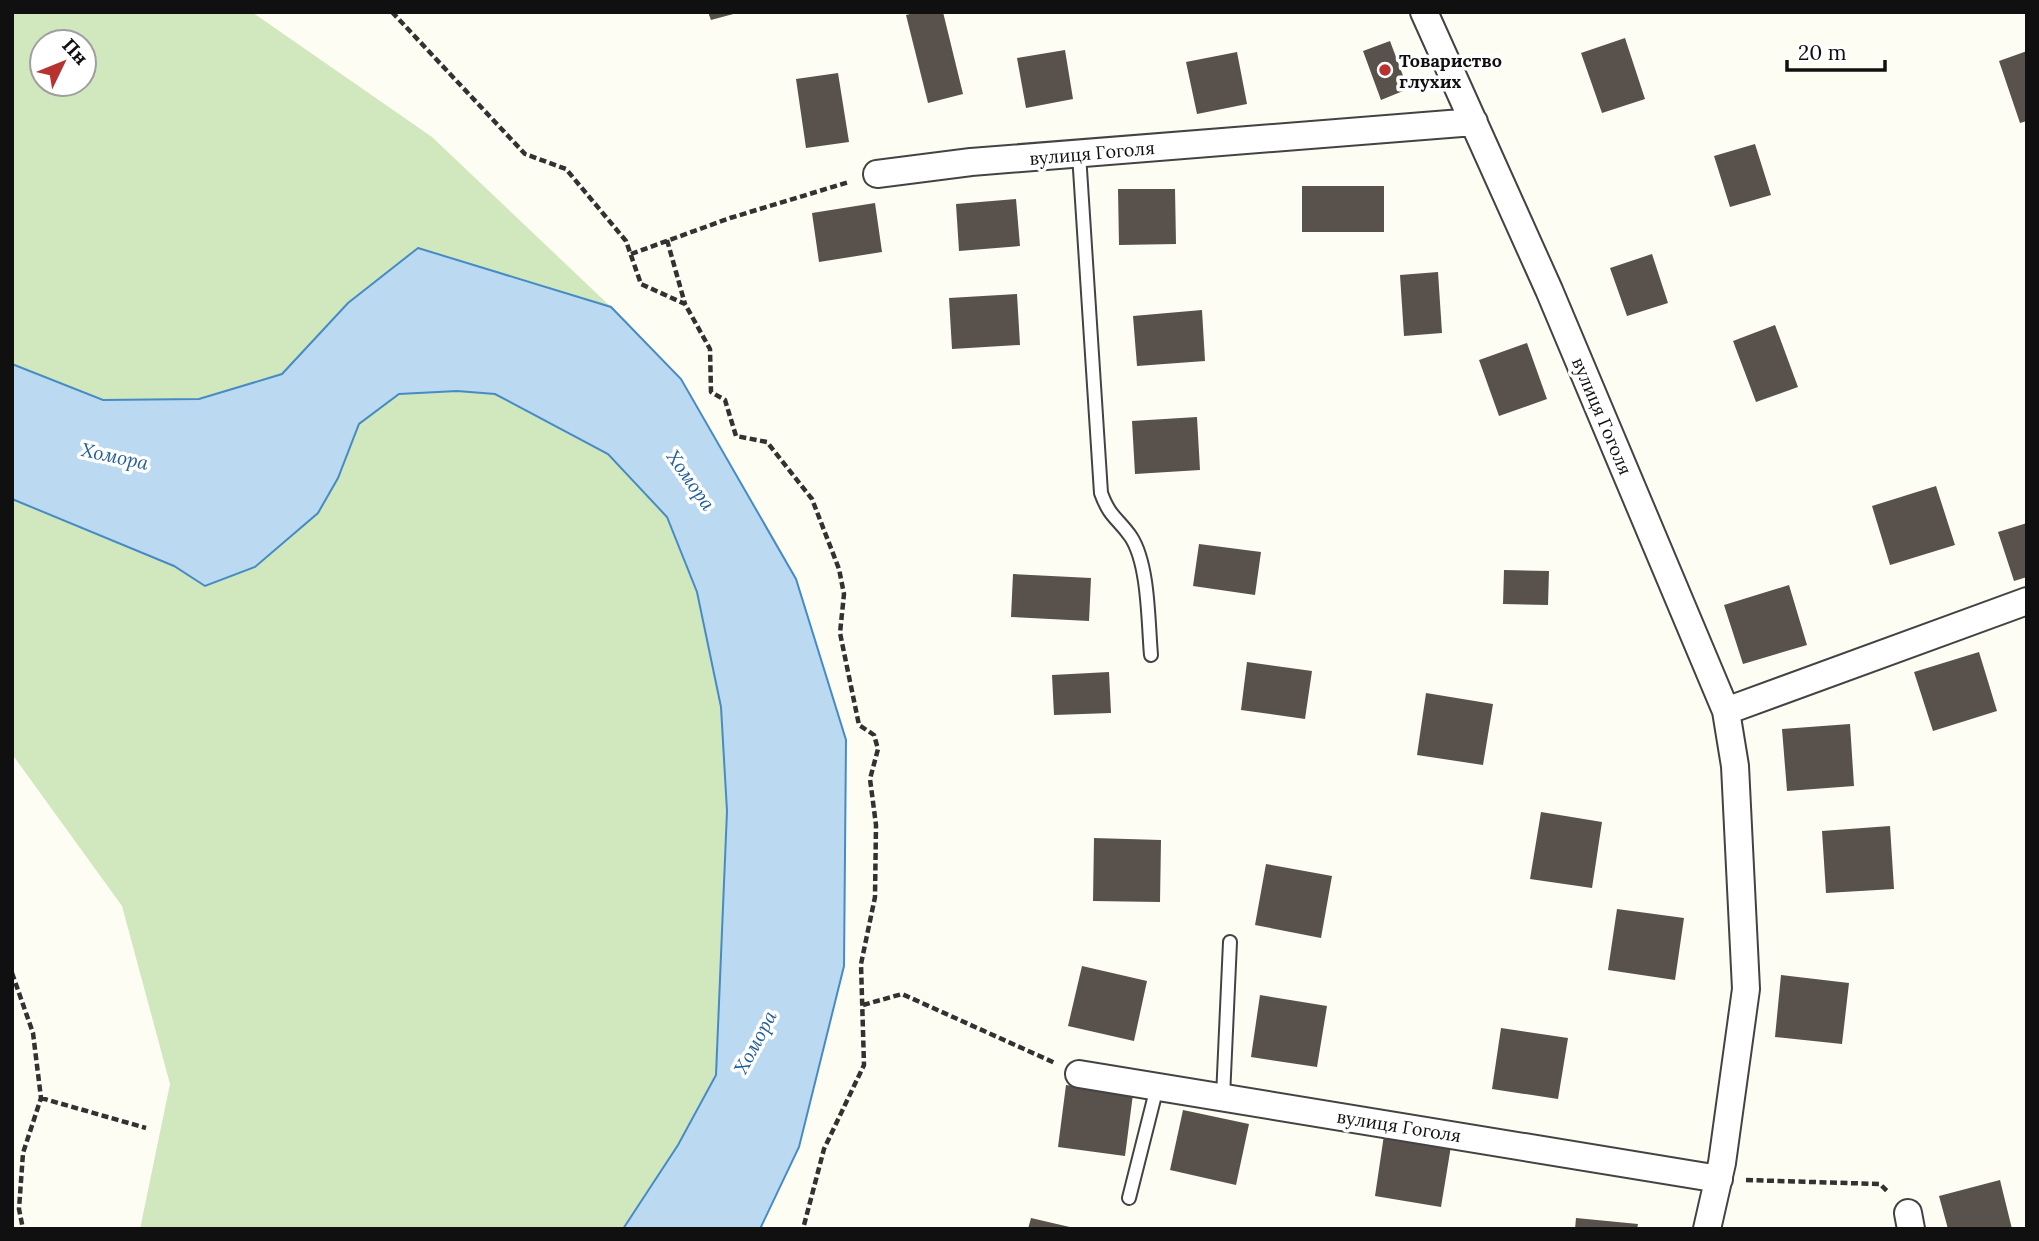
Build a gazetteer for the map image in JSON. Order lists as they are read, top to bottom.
{
  "streets": {
    "street": ["вулиця Гоголя"]
  },
  "water": ["Хомора"],
  "places": ["Товариство глухих"],
  "scale_bar": "20 m",
  "north": "top right"
}
